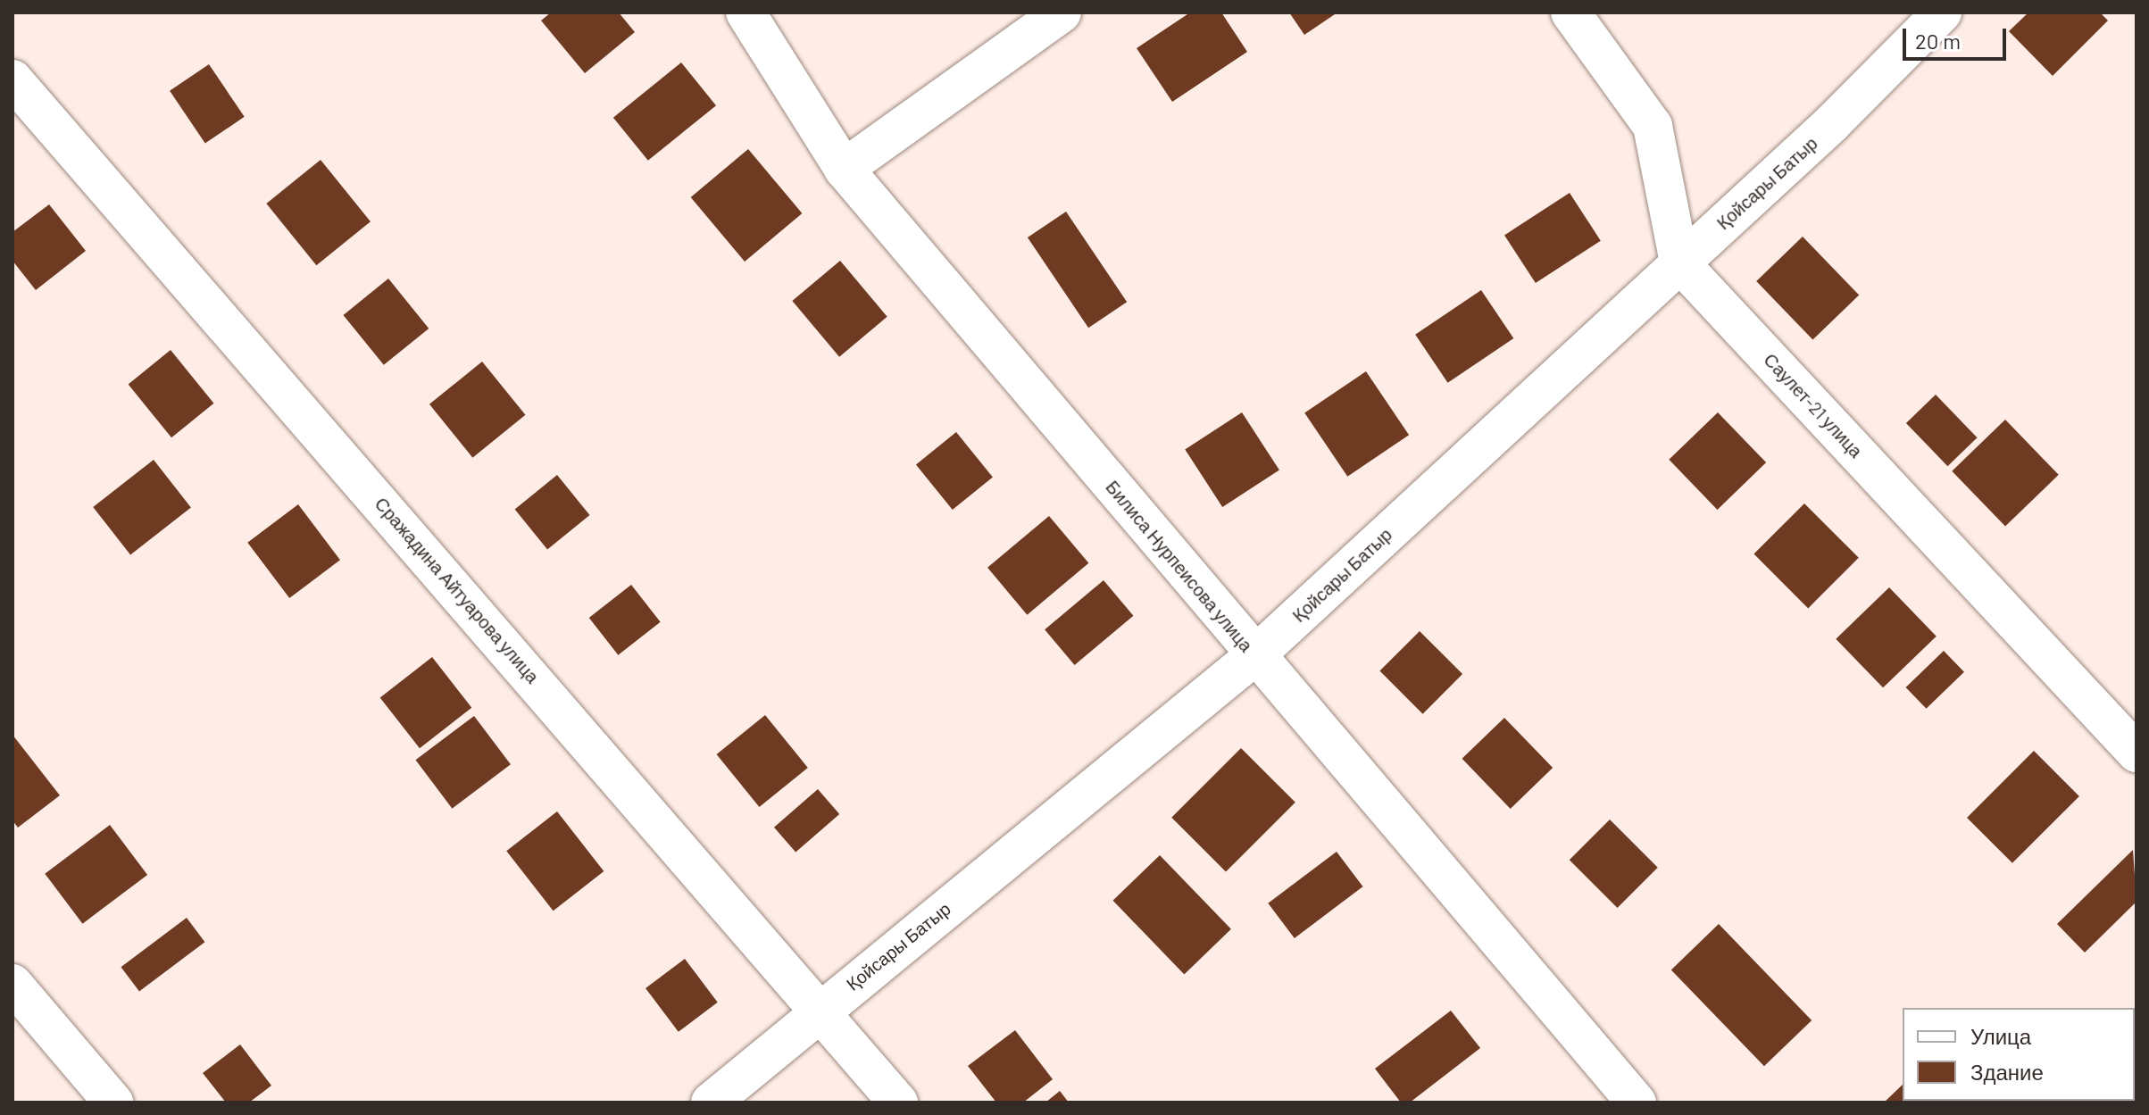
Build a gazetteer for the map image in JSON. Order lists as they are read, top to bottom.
{
  "streets": {
    "street": [
      "Қойсары Батыр",
      "Саулет-21 улица",
      "Билиса Нурпеисова улица",
      "Сражадина Айтуарова улица"
    ]
  },
  "crossings": [
    ["Қойсары Батыр", "Саулет-21 улица"],
    ["Қойсары Батыр", "Билиса Нурпеисова улица"],
    ["Қойсары Батыр", "Сражадина Айтуарова улица"]
  ],
  "legend": ["Улица", "Здание"],
  "scale_bar": "20 m"
}
